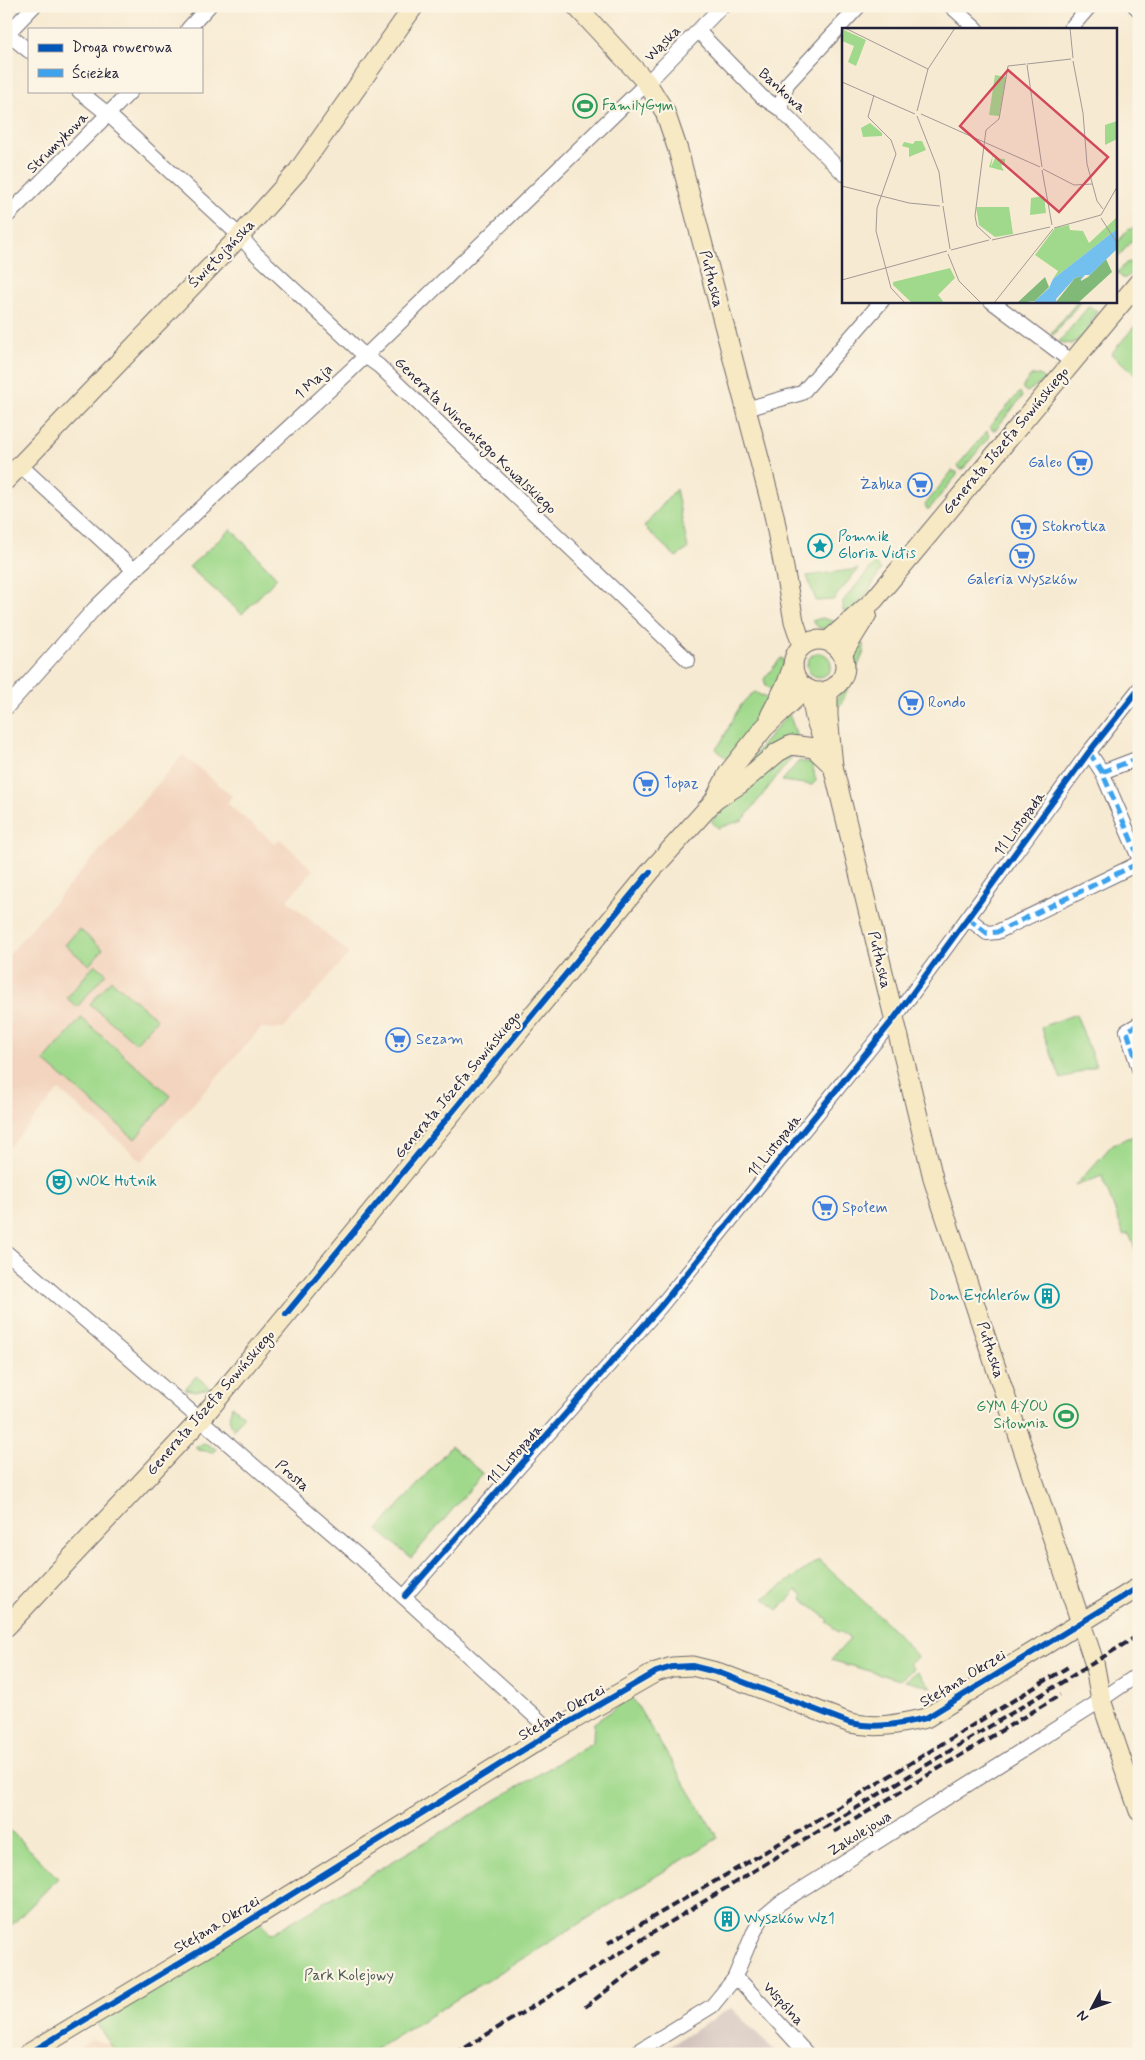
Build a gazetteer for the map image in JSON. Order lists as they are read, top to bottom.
{
  "streets": {
    "street": [
      "Wąska",
      "Bankowa",
      "Strumykowa",
      "Świętojańska",
      "Pułtuska",
      "1 Maja",
      "Generała Wincentego Kowalskiego",
      "Generała Józefa Sowińskiego",
      "11 Listopada",
      "Prosta",
      "Stefana Okrzei",
      "Zakolejowa",
      "Wspólna"
    ]
  },
  "crossings": [
    ["Wąska", "Bankowa"],
    ["Wąska", "Pułtuska"],
    ["Wąska", "1 Maja"],
    ["Strumykowa", "Generała Wincentego Kowalskiego"],
    ["Świętojańska", "Generała Wincentego Kowalskiego"],
    ["Pułtuska", "1 Maja"],
    ["Pułtuska", "Generała Józefa Sowińskiego"],
    ["Pułtuska", "11 Listopada"],
    ["Pułtuska", "Stefana Okrzei"],
    ["Pułtuska", "Zakolejowa"],
    ["1 Maja", "Generała Wincentego Kowalskiego"],
    ["Generała Józefa Sowińskiego", "Prosta"],
    ["11 Listopada", "Prosta"],
    ["Prosta", "Stefana Okrzei"],
    ["Zakolejowa", "Wspólna"]
  ],
  "parks": ["Park Kolejowy"],
  "places": {
    "sports": ["FamilyGym", "GYM 4YOU Siłownia"],
    "supermarket": [
      "Galeo",
      "Żabka",
      "Stokrotka",
      "Galeria Wyszków",
      "Rondo",
      "Topaz",
      "Sezam",
      "Społem"
    ],
    "place": ["Pomnik Gloria Victis"],
    "theatre": ["WOK Hutnik"],
    "building": ["Dom Eychlerów", "Wyszków Wz1"]
  },
  "legend": ["Droga rowerowa", "Ścieżka"],
  "north": "bottom left"
}
